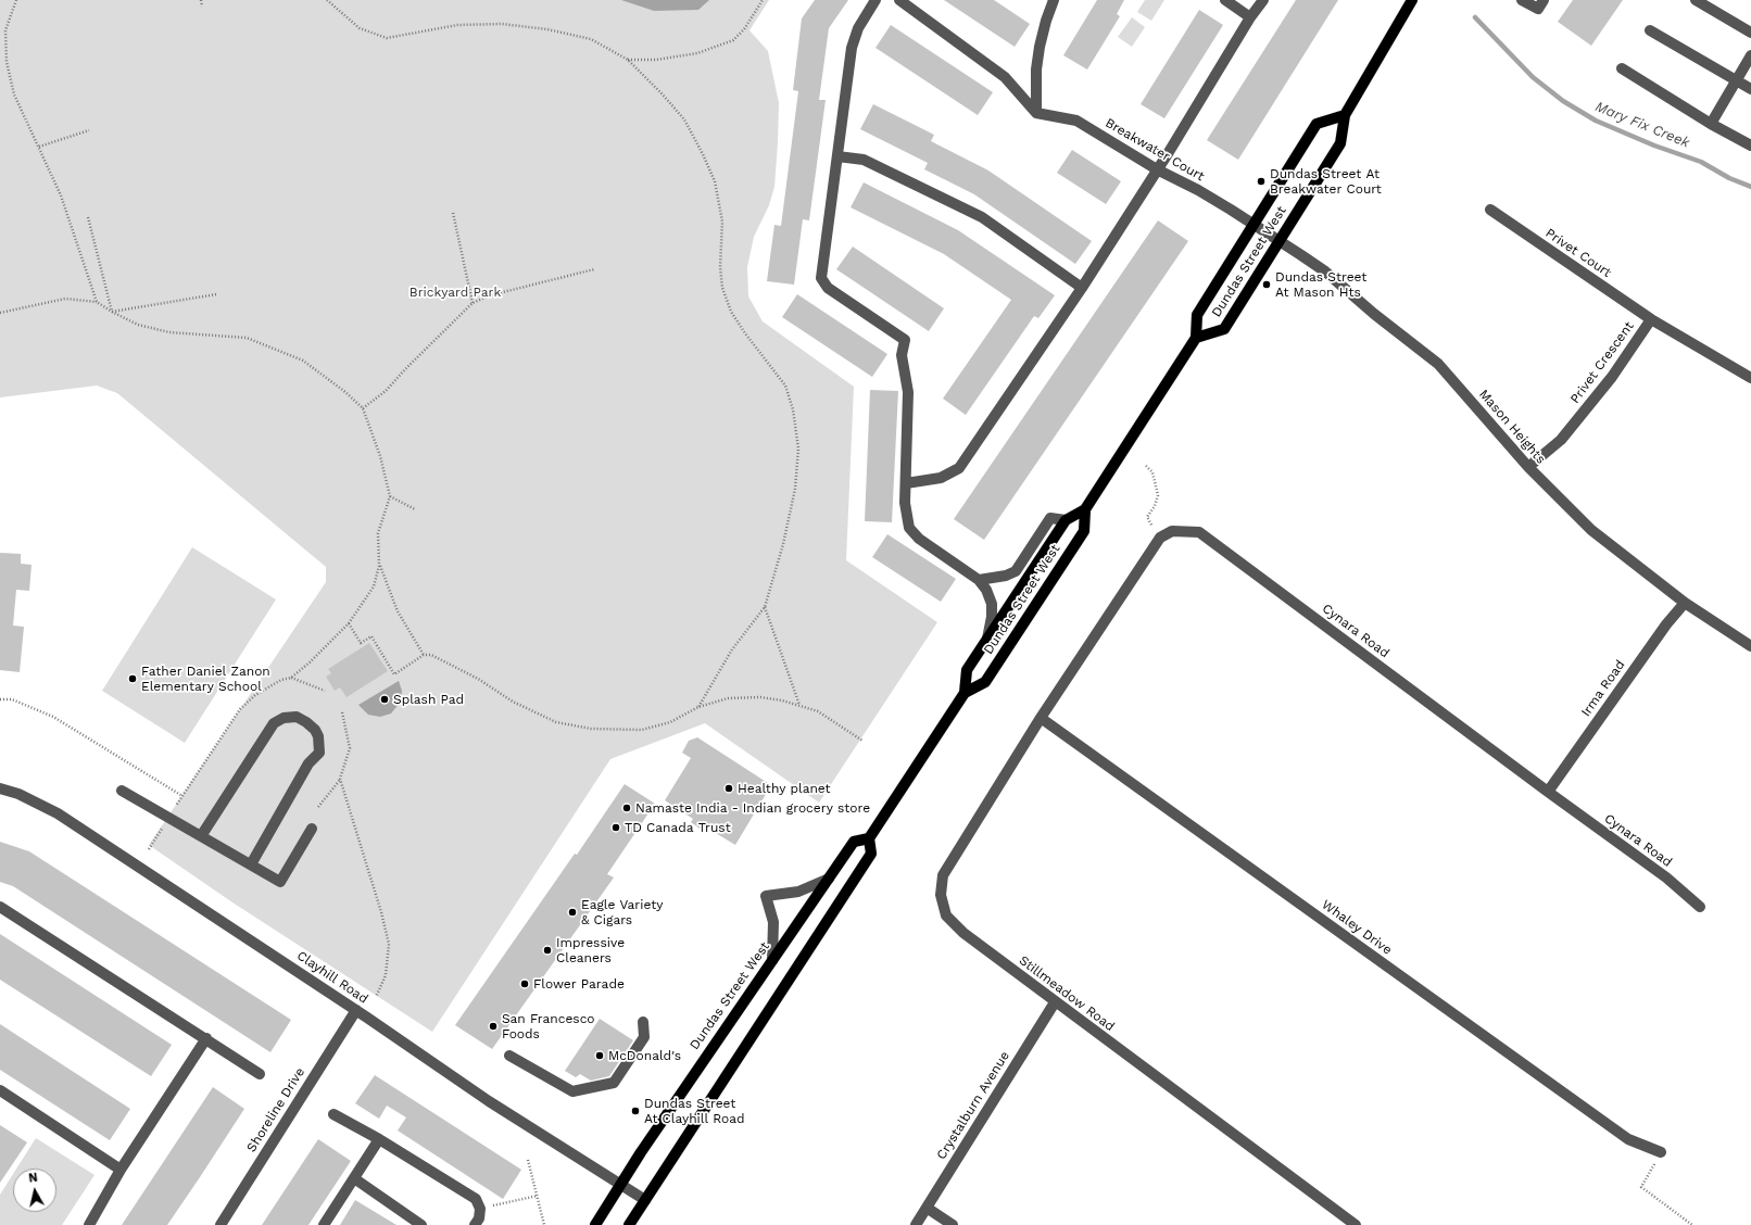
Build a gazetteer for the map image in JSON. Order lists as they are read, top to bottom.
{
  "streets": {
    "main road": ["Dundas Street West"],
    "street": [
      "Breakwater Court",
      "Privet Court",
      "Privet Crescent",
      "Mason Heights",
      "Cynara Road",
      "Irma Road",
      "Whaley Drive",
      "Clayhill Road",
      "Stillmeadow Road",
      "Crystalburn Avenue",
      "Shoreline Drive"
    ]
  },
  "crossings": [
    ["Breakwater Court", "Dundas Street West"],
    ["Breakwater Court", "Mason Heights"],
    ["Privet Court", "Privet Crescent"],
    ["Dundas Street West", "Mason Heights"],
    ["Dundas Street West", "Clayhill Road"],
    ["Privet Crescent", "Mason Heights"],
    ["Mason Heights", "Irma Road"],
    ["Cynara Road", "Irma Road"],
    ["Whaley Drive", "Stillmeadow Road"],
    ["Clayhill Road", "Shoreline Drive"],
    ["Stillmeadow Road", "Crystalburn Avenue"]
  ],
  "water": ["Mary Fix Creek"],
  "parks": ["Brickyard Park"],
  "places": [
    "Dundas Street At Breakwater Court",
    "Dundas Street At Mason Hts",
    "Father Daniel Zanon Elementary School",
    "Splash Pad",
    "Healthy planet",
    "Namaste India - Indian grocery store",
    "TD Canada Trust",
    "Eagle Variety & Cigars",
    "Impressive Cleaners",
    "Flower Parade",
    "San Francesco Foods",
    "McDonald's",
    "Dundas Street At Clayhill Road"
  ],
  "north": "top"
}
